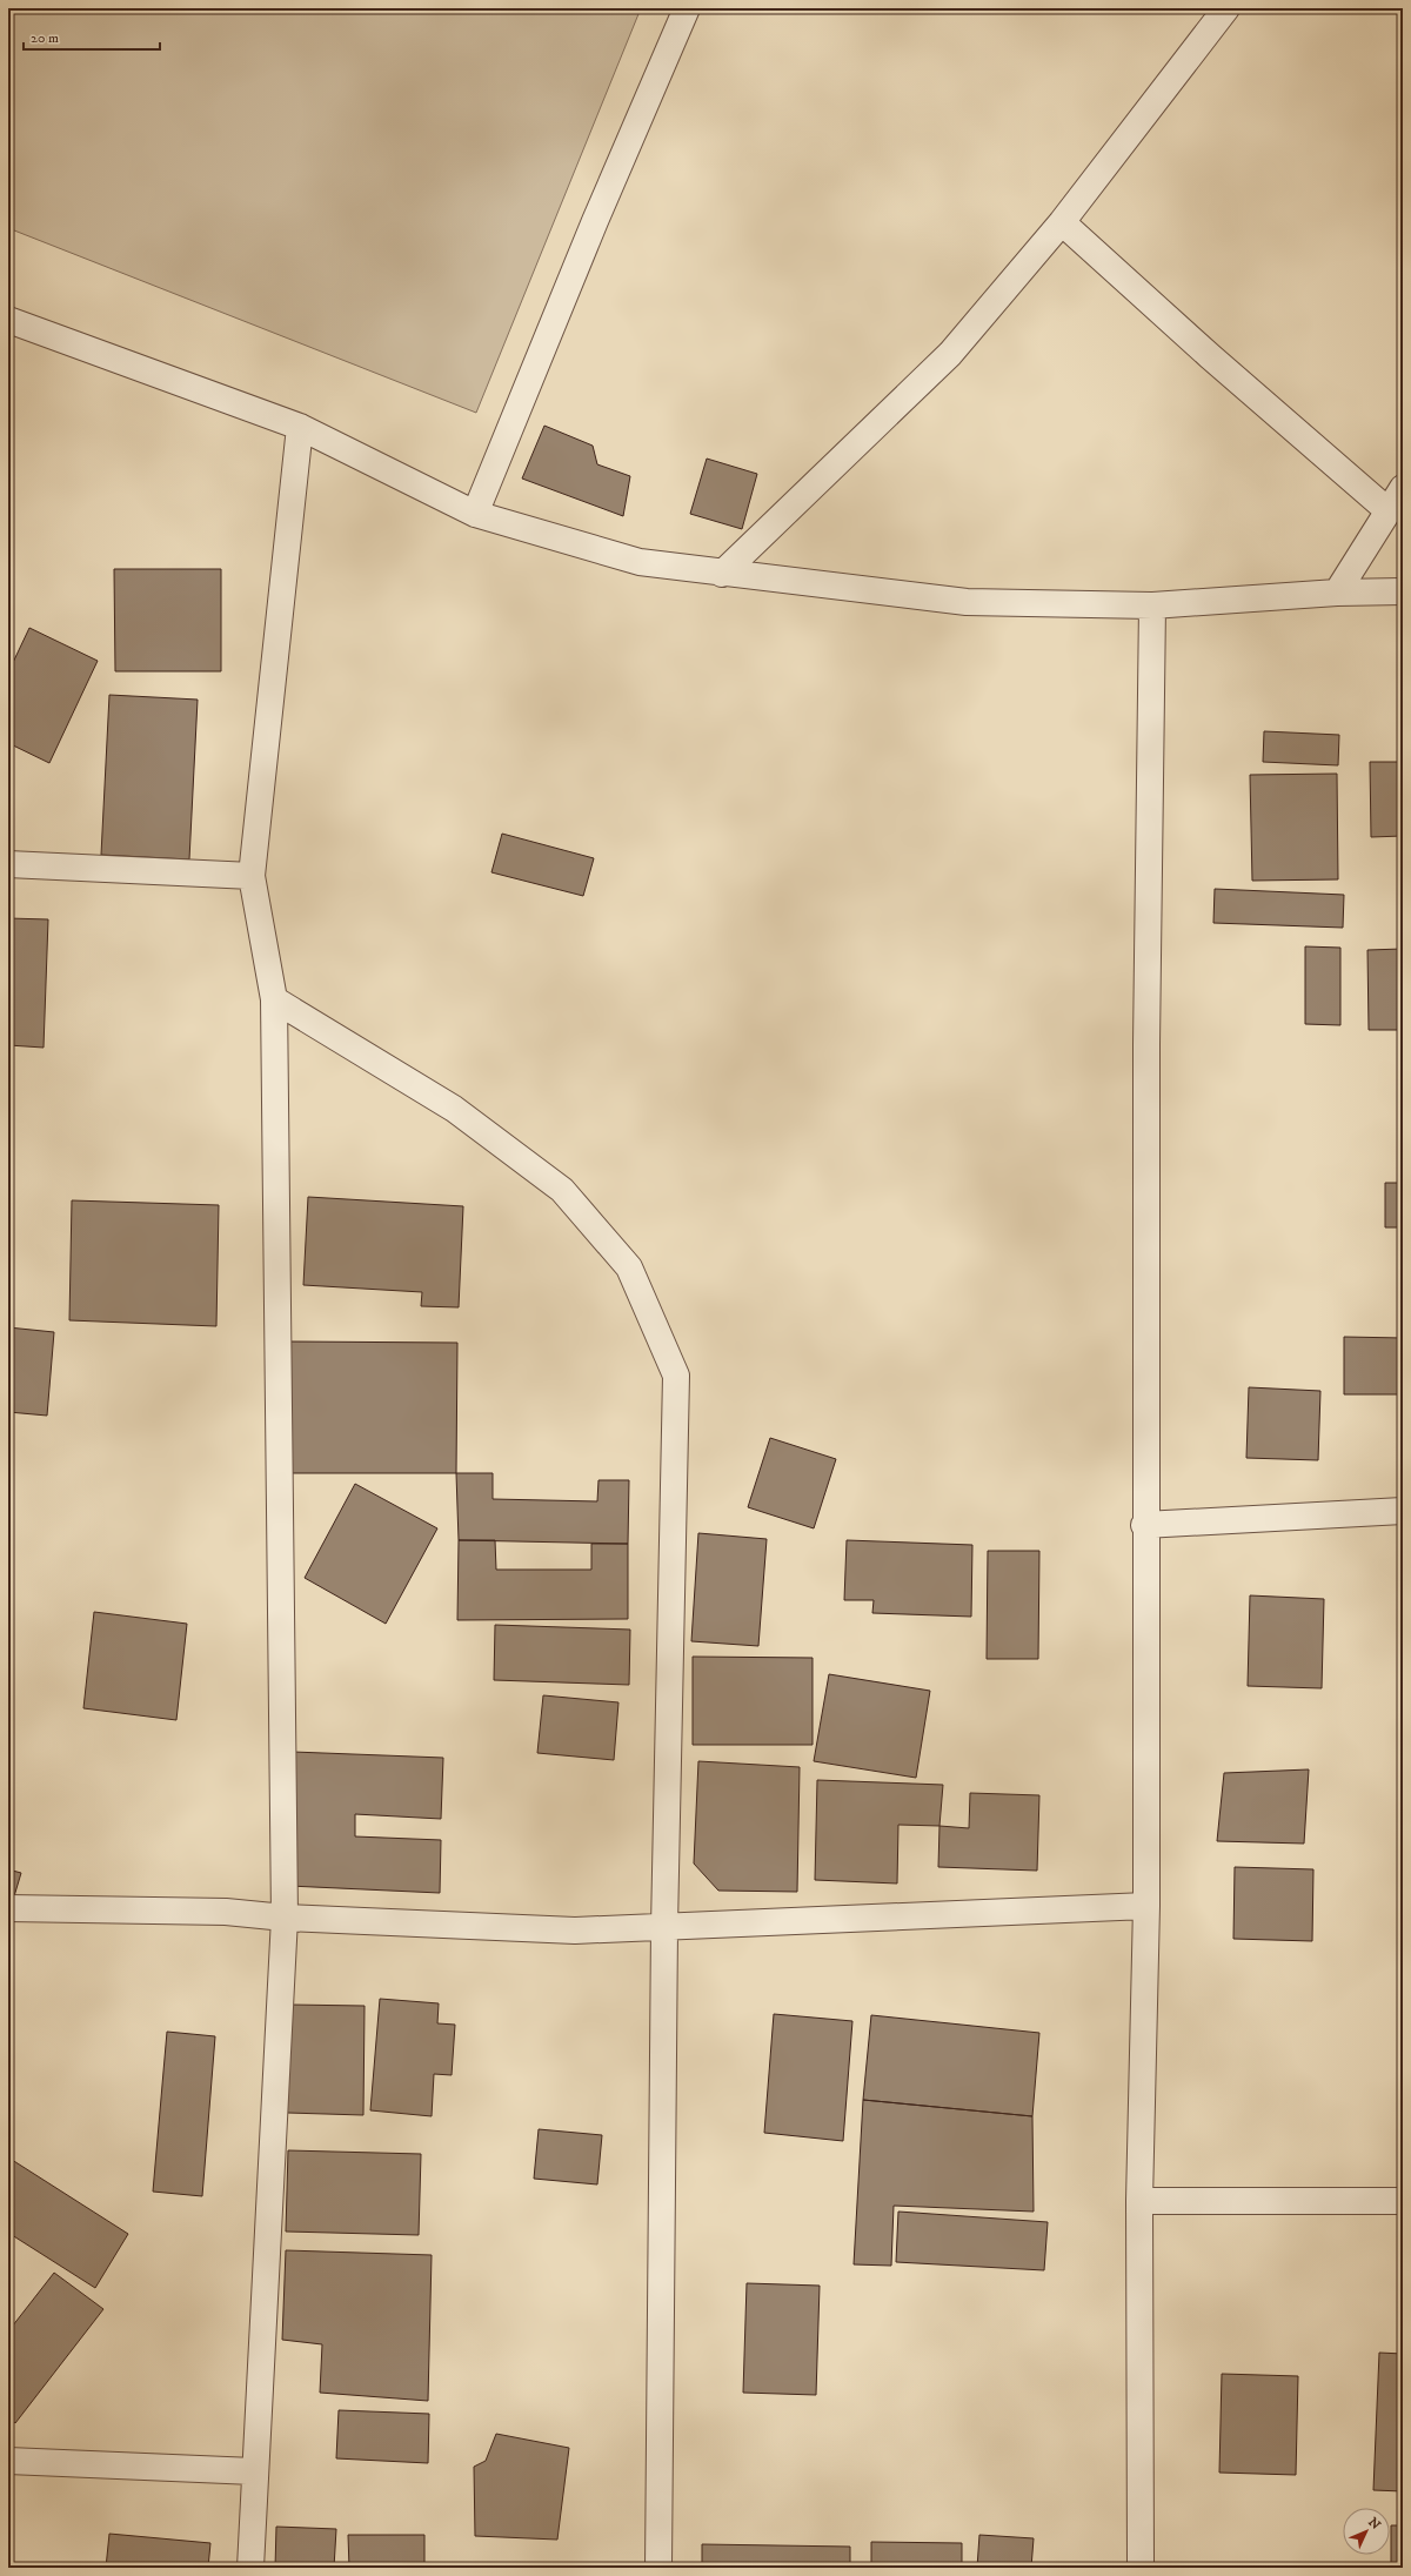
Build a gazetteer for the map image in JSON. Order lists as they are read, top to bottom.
{
  "scale_bar": "20 m",
  "north": "top right"
}
